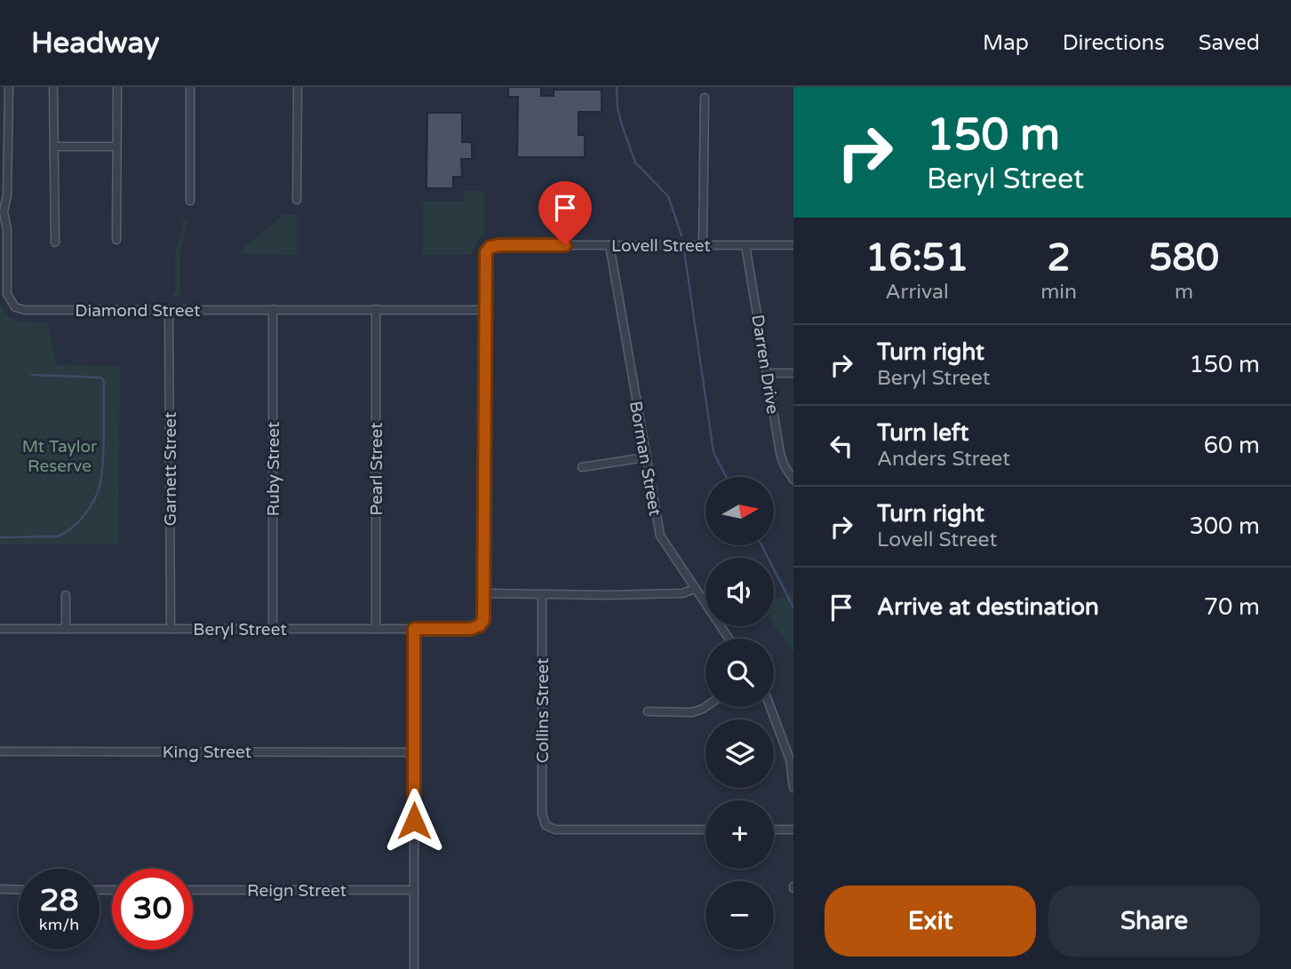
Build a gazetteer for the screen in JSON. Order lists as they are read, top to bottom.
{
  "streets": {
    "street": [
      "Lovell Street",
      "Diamond Street",
      "Darren Drive",
      "Borman Street",
      "Garnett Street",
      "Ruby Street",
      "Pearl Street",
      "Beryl Street",
      "Collins Street",
      "King Street",
      "Reign Street"
    ]
  },
  "crossings": [
    ["Lovell Street", "Diamond Street"],
    ["Lovell Street", "Darren Drive"],
    ["Lovell Street", "Borman Street"],
    ["Diamond Street", "Garnett Street"],
    ["Diamond Street", "Ruby Street"],
    ["Diamond Street", "Pearl Street"],
    ["Garnett Street", "Beryl Street"],
    ["Ruby Street", "Beryl Street"],
    ["Pearl Street", "Beryl Street"]
  ],
  "parks": ["Mt Taylor Reserve"],
  "north": "right",
  "page": {
    "header": "Headway",
    "nav": ["Map", "Directions", "Saved"],
    "turn": ["150 m", "Beryl Street"],
    "eta": [
      "16:51",
      "Arrival",
      "2",
      "min",
      "580",
      "m"
    ],
    "list": [
      {
        "name": "Turn right",
        "note": "Beryl Street",
        "value": "150 m"
      },
      {
        "name": "Turn left",
        "note": "Anders Street",
        "value": "60 m"
      },
      {
        "name": "Turn right",
        "note": "Lovell Street",
        "value": "300 m"
      },
      {
        "name": "Arrive at destination",
        "value": "70 m"
      }
    ],
    "map_buttons": ["+", "−"],
    "speed": "28 km/h",
    "limit": "30",
    "buttons": ["Exit", "Share"]
  }
}
